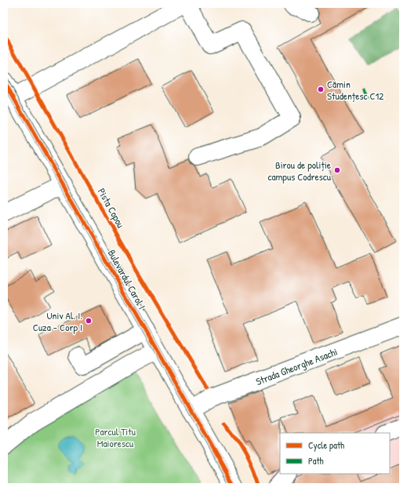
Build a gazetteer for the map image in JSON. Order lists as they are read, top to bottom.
{
  "streets": {
    "street": ["Bulevardul Carol I", "Strada Gheorghe Asachi"],
    "cycle path": ["Pista Copou"]
  },
  "crossings": [
    ["Bulevardul Carol I", "Strada Gheorghe Asachi"]
  ],
  "parks": ["Parcul Titu Maiorescu"],
  "places": ["Cămin Studențesc C12", "Birou de poliție campus Codrescu", "Univ Al. I. Cuza - Corp I"],
  "legend": ["Cycle path", "Path"]
}
